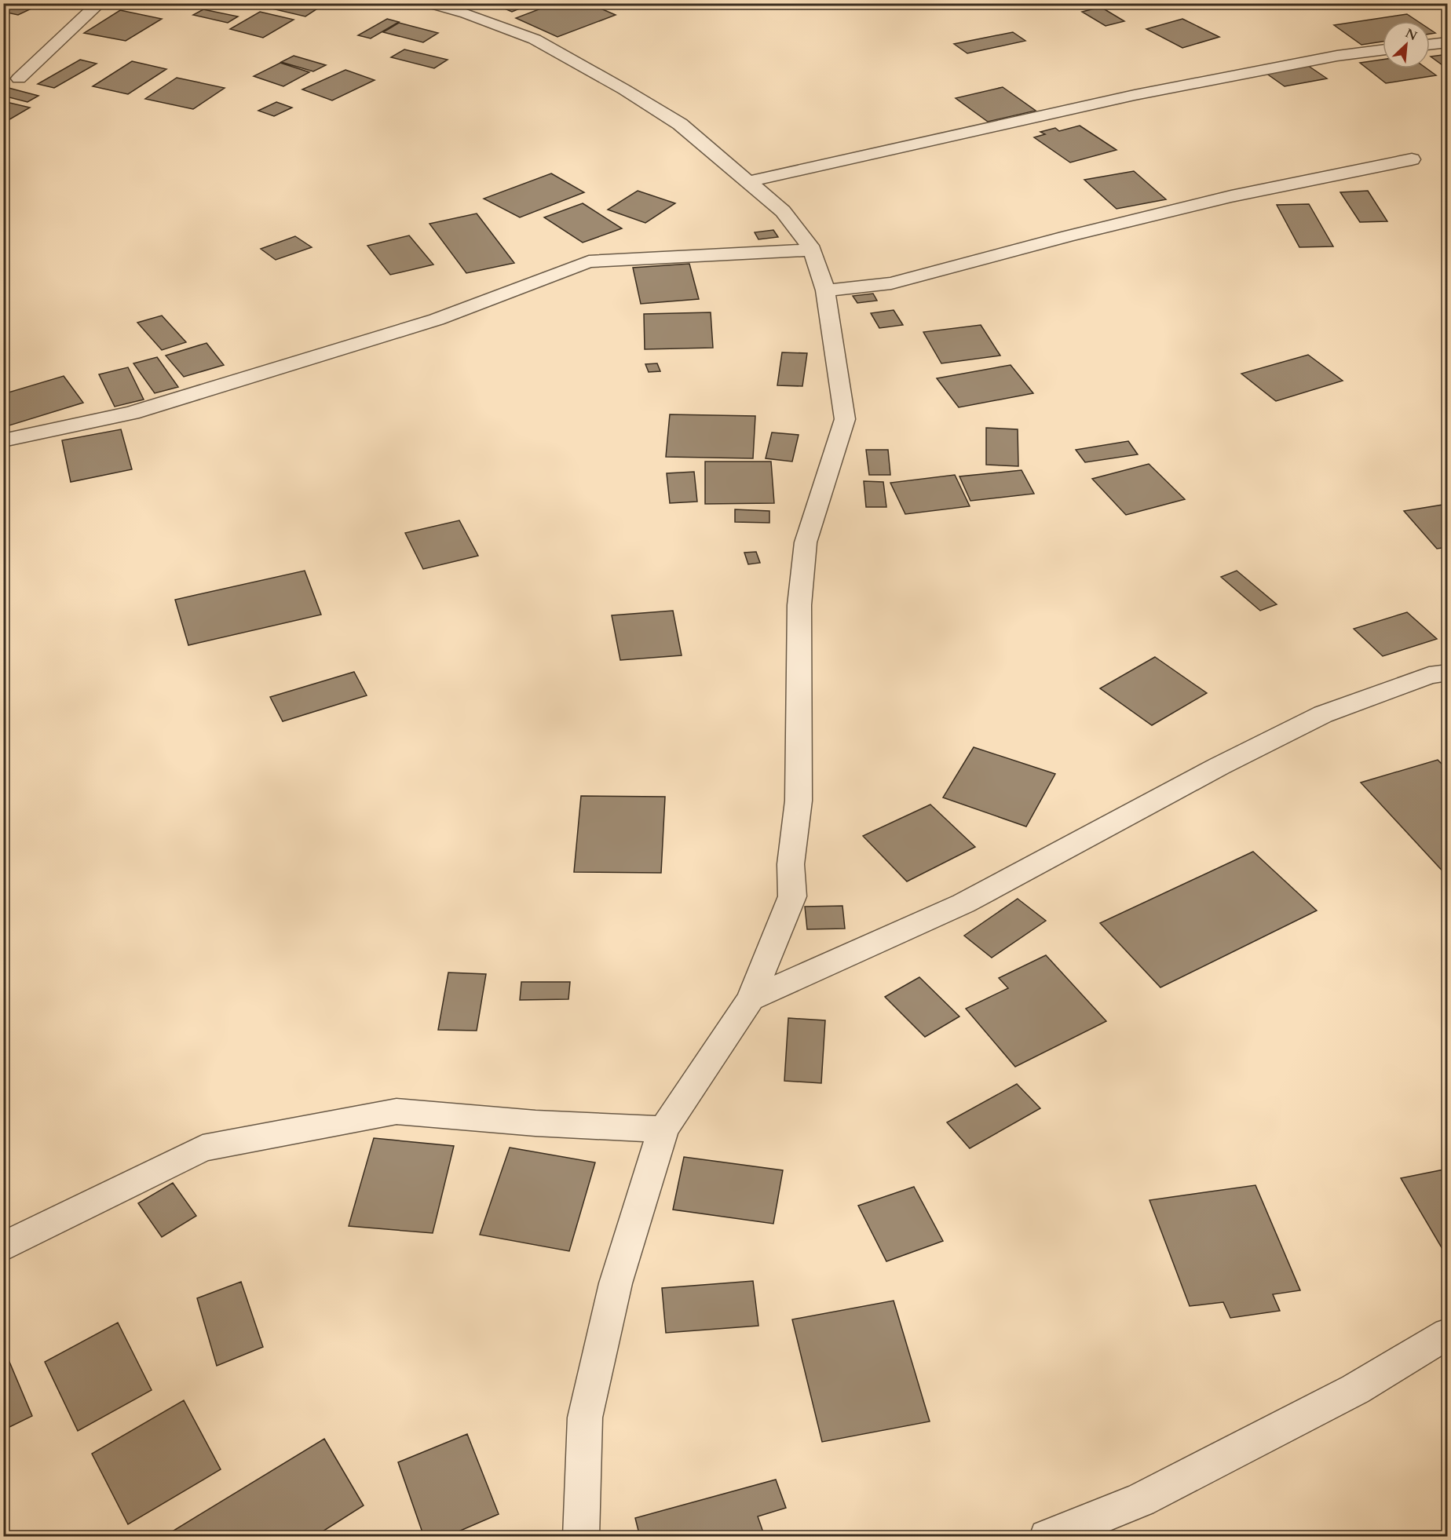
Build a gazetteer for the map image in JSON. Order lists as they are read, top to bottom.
{
  "north": "top right"
}
